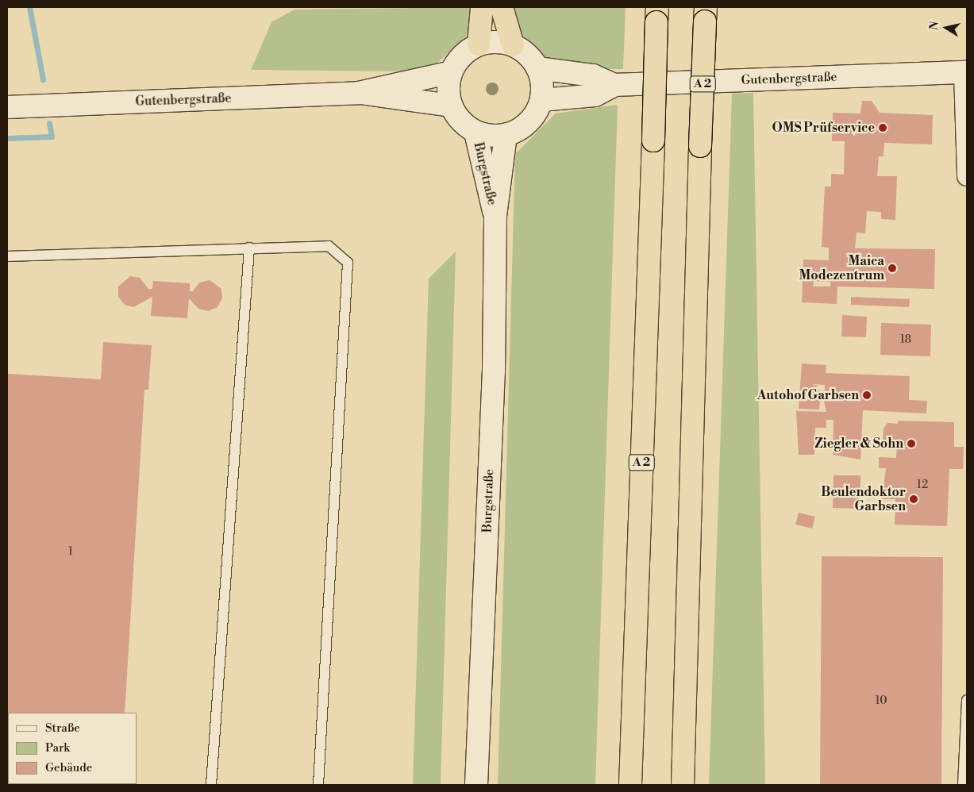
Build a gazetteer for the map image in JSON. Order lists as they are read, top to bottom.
{
  "streets": {
    "highway": ["A 2"],
    "main road": ["Gutenbergstraße", "Burgstraße"]
  },
  "crossings": [
    ["Gutenbergstraße", "Burgstraße"]
  ],
  "places": [
    "OMS Prüfservice",
    "Maica Modezentrum",
    "Autohof Garbsen",
    "Ziegler & Sohn",
    "Beulendoktor Garbsen"
  ],
  "house_numbers": [
    "18",
    "12",
    "1",
    "10"
  ],
  "legend": ["Straße", "Park", "Gebäude"],
  "north": "left"
}
